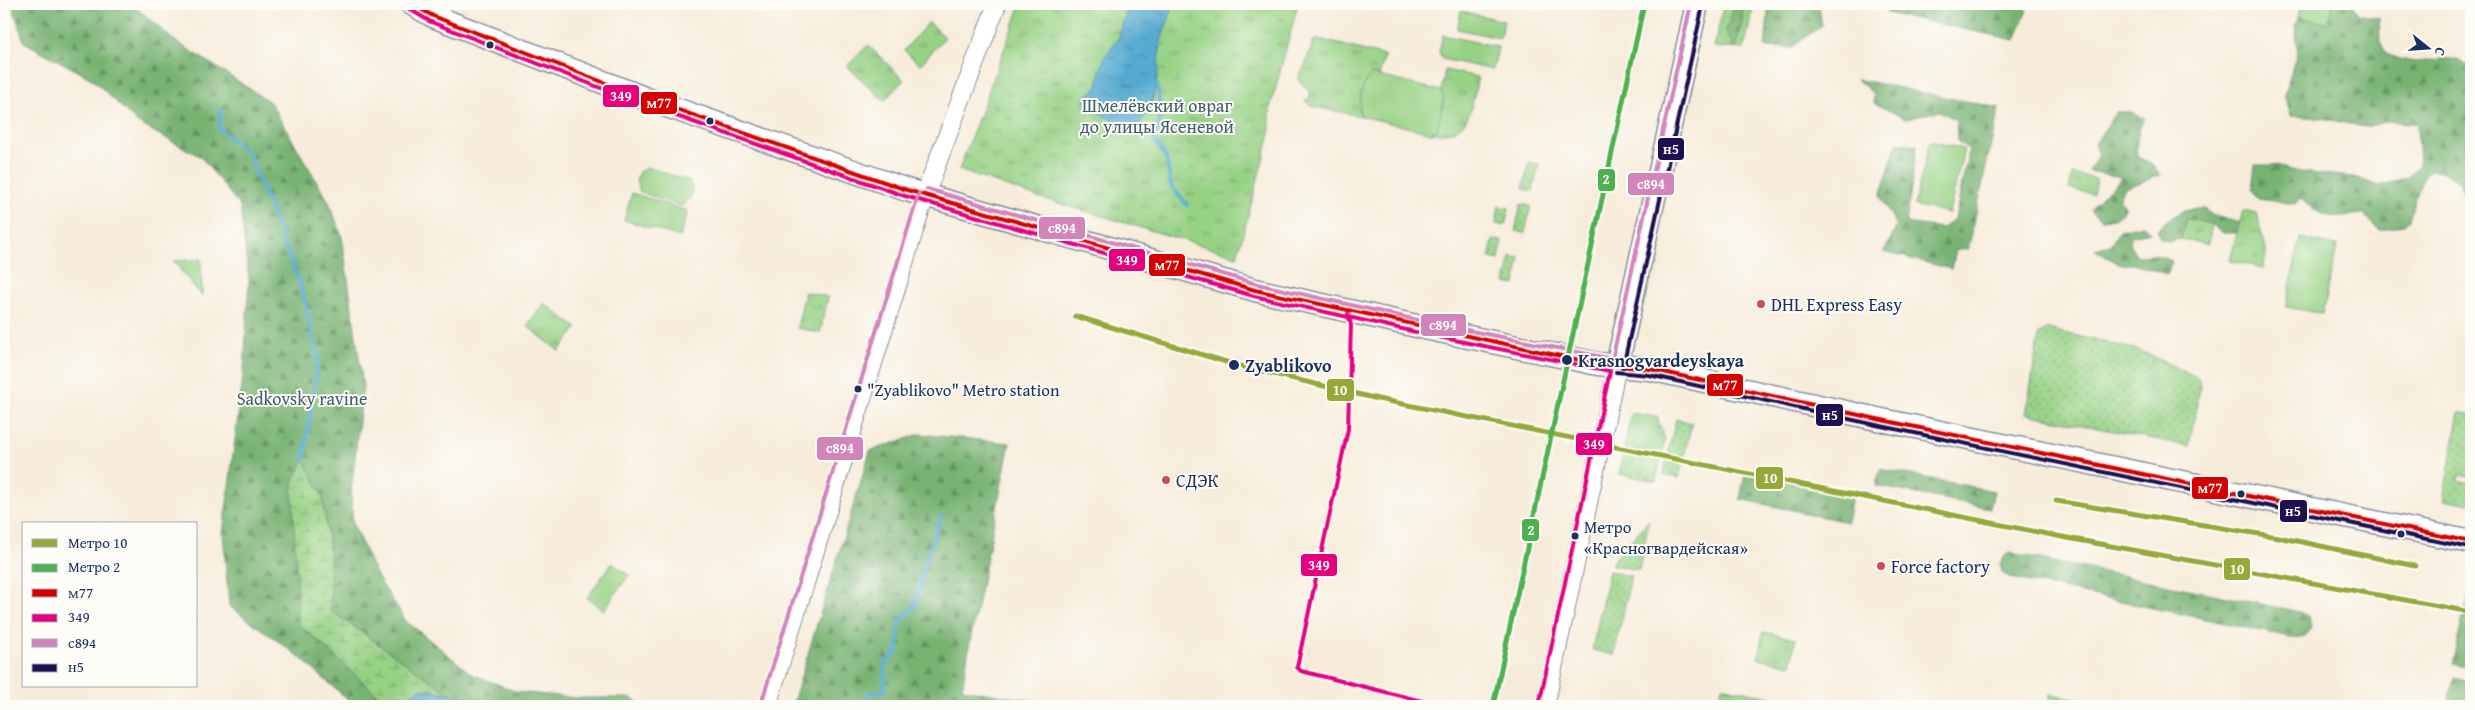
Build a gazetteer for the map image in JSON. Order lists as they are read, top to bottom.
{
  "parks": ["Шмелёвский овраг до улицы Ясеневой", "Sadkovsky ravine"],
  "places": [
    "DHL Express Easy",
    "Krasnogvardeyskaya",
    "Zyablikovo",
    "\"Zyablikovo\" Metro station",
    "СДЭК",
    "Метро «Красногвардейская»",
    "Force factory"
  ],
  "lines": [
    "metro line 2",
    "transit line м77",
    "transit line с894",
    "transit line н5",
    "transit line 349",
    "metro line 10"
  ],
  "legend": [
    "Метро 10",
    "Метро 2",
    "м77",
    "349",
    "с894",
    "н5"
  ],
  "north": "right"
}
